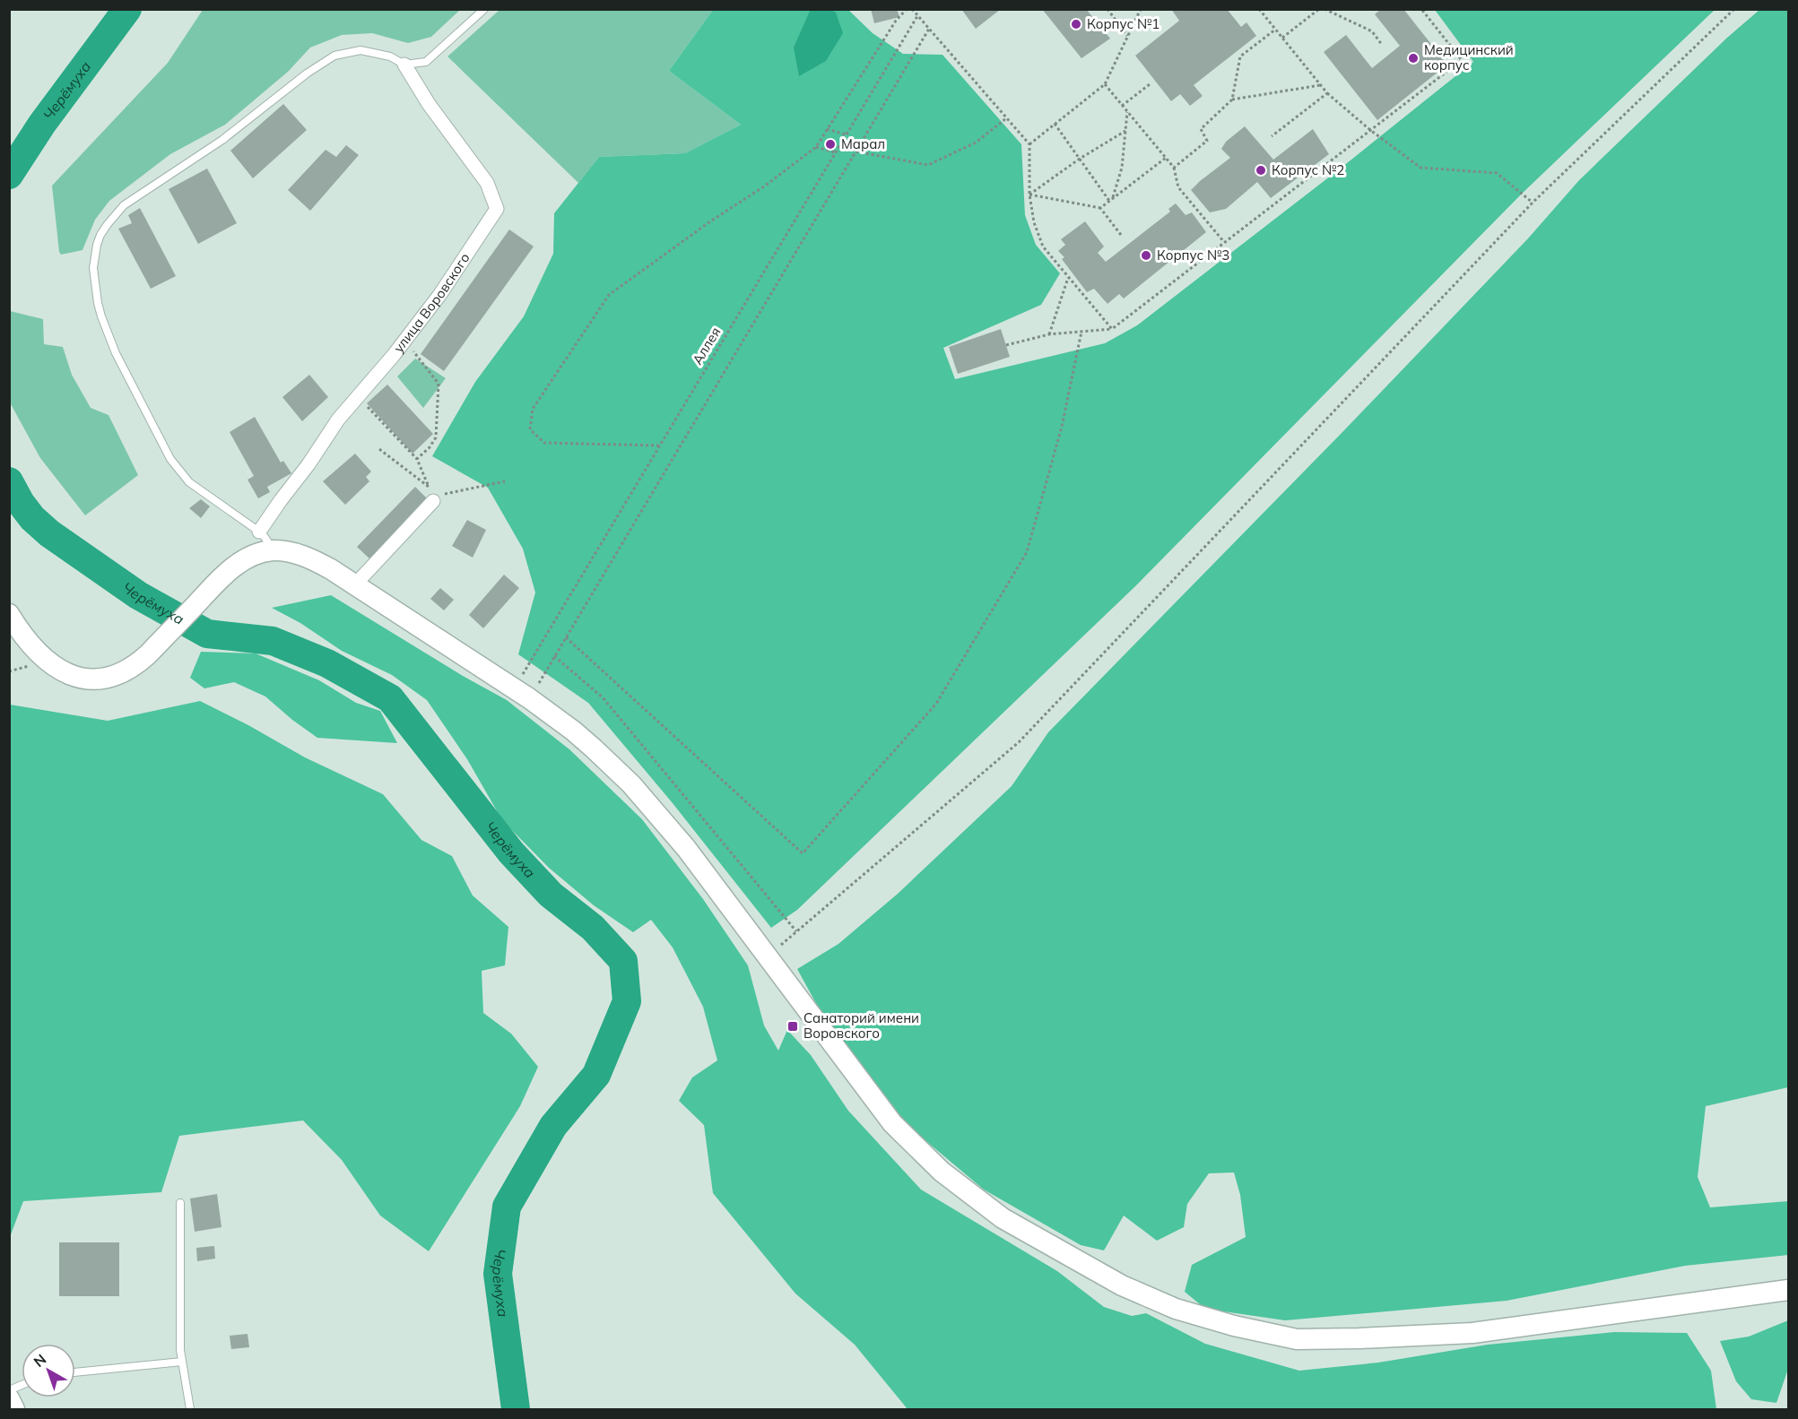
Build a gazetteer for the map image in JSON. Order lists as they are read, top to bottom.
{
  "streets": {
    "street": ["улица Воровского"],
    "path": ["Аллея"]
  },
  "water": ["Черёмуха"],
  "places": {
    "other": [
      "Корпус №1",
      "Медицинский корпус",
      "Марал",
      "Корпус №2",
      "Корпус №3"
    ],
    "transit": ["Санаторий имени Воровского"]
  },
  "north": "top left"
}
